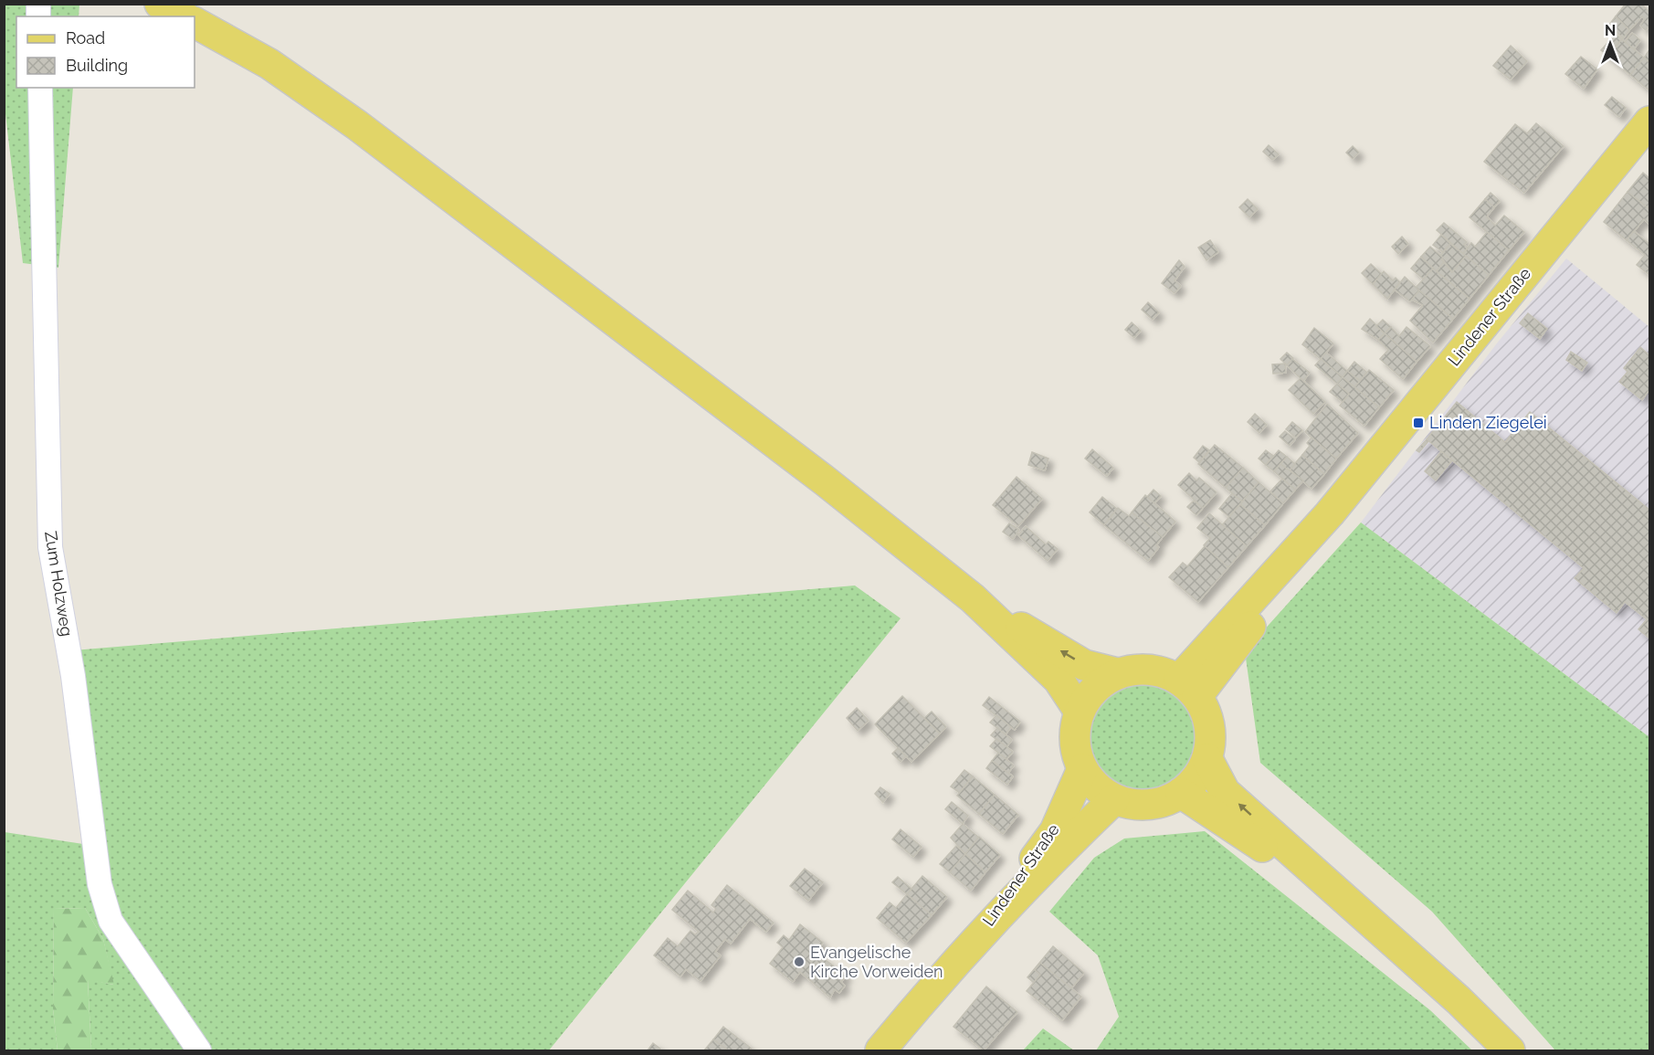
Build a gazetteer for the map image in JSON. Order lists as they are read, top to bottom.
{
  "streets": {
    "main road": ["Lindener Straße"],
    "street": ["Zum Holzweg"]
  },
  "places": {
    "transit": ["Linden Ziegelei"],
    "other": ["Evangelische Kirche Vorweiden"]
  },
  "legend": ["Road", "Building"],
  "north": "top"
}
